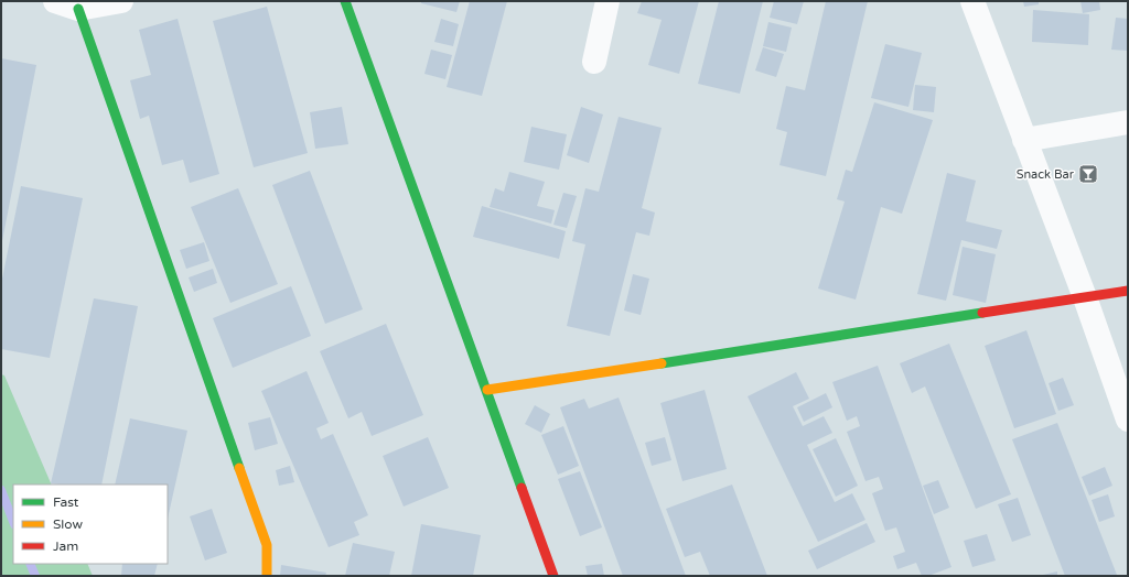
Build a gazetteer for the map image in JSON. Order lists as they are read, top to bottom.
{
  "places": {
    "bar": ["Snack Bar"]
  },
  "legend": ["Fast", "Slow", "Jam"]
}
